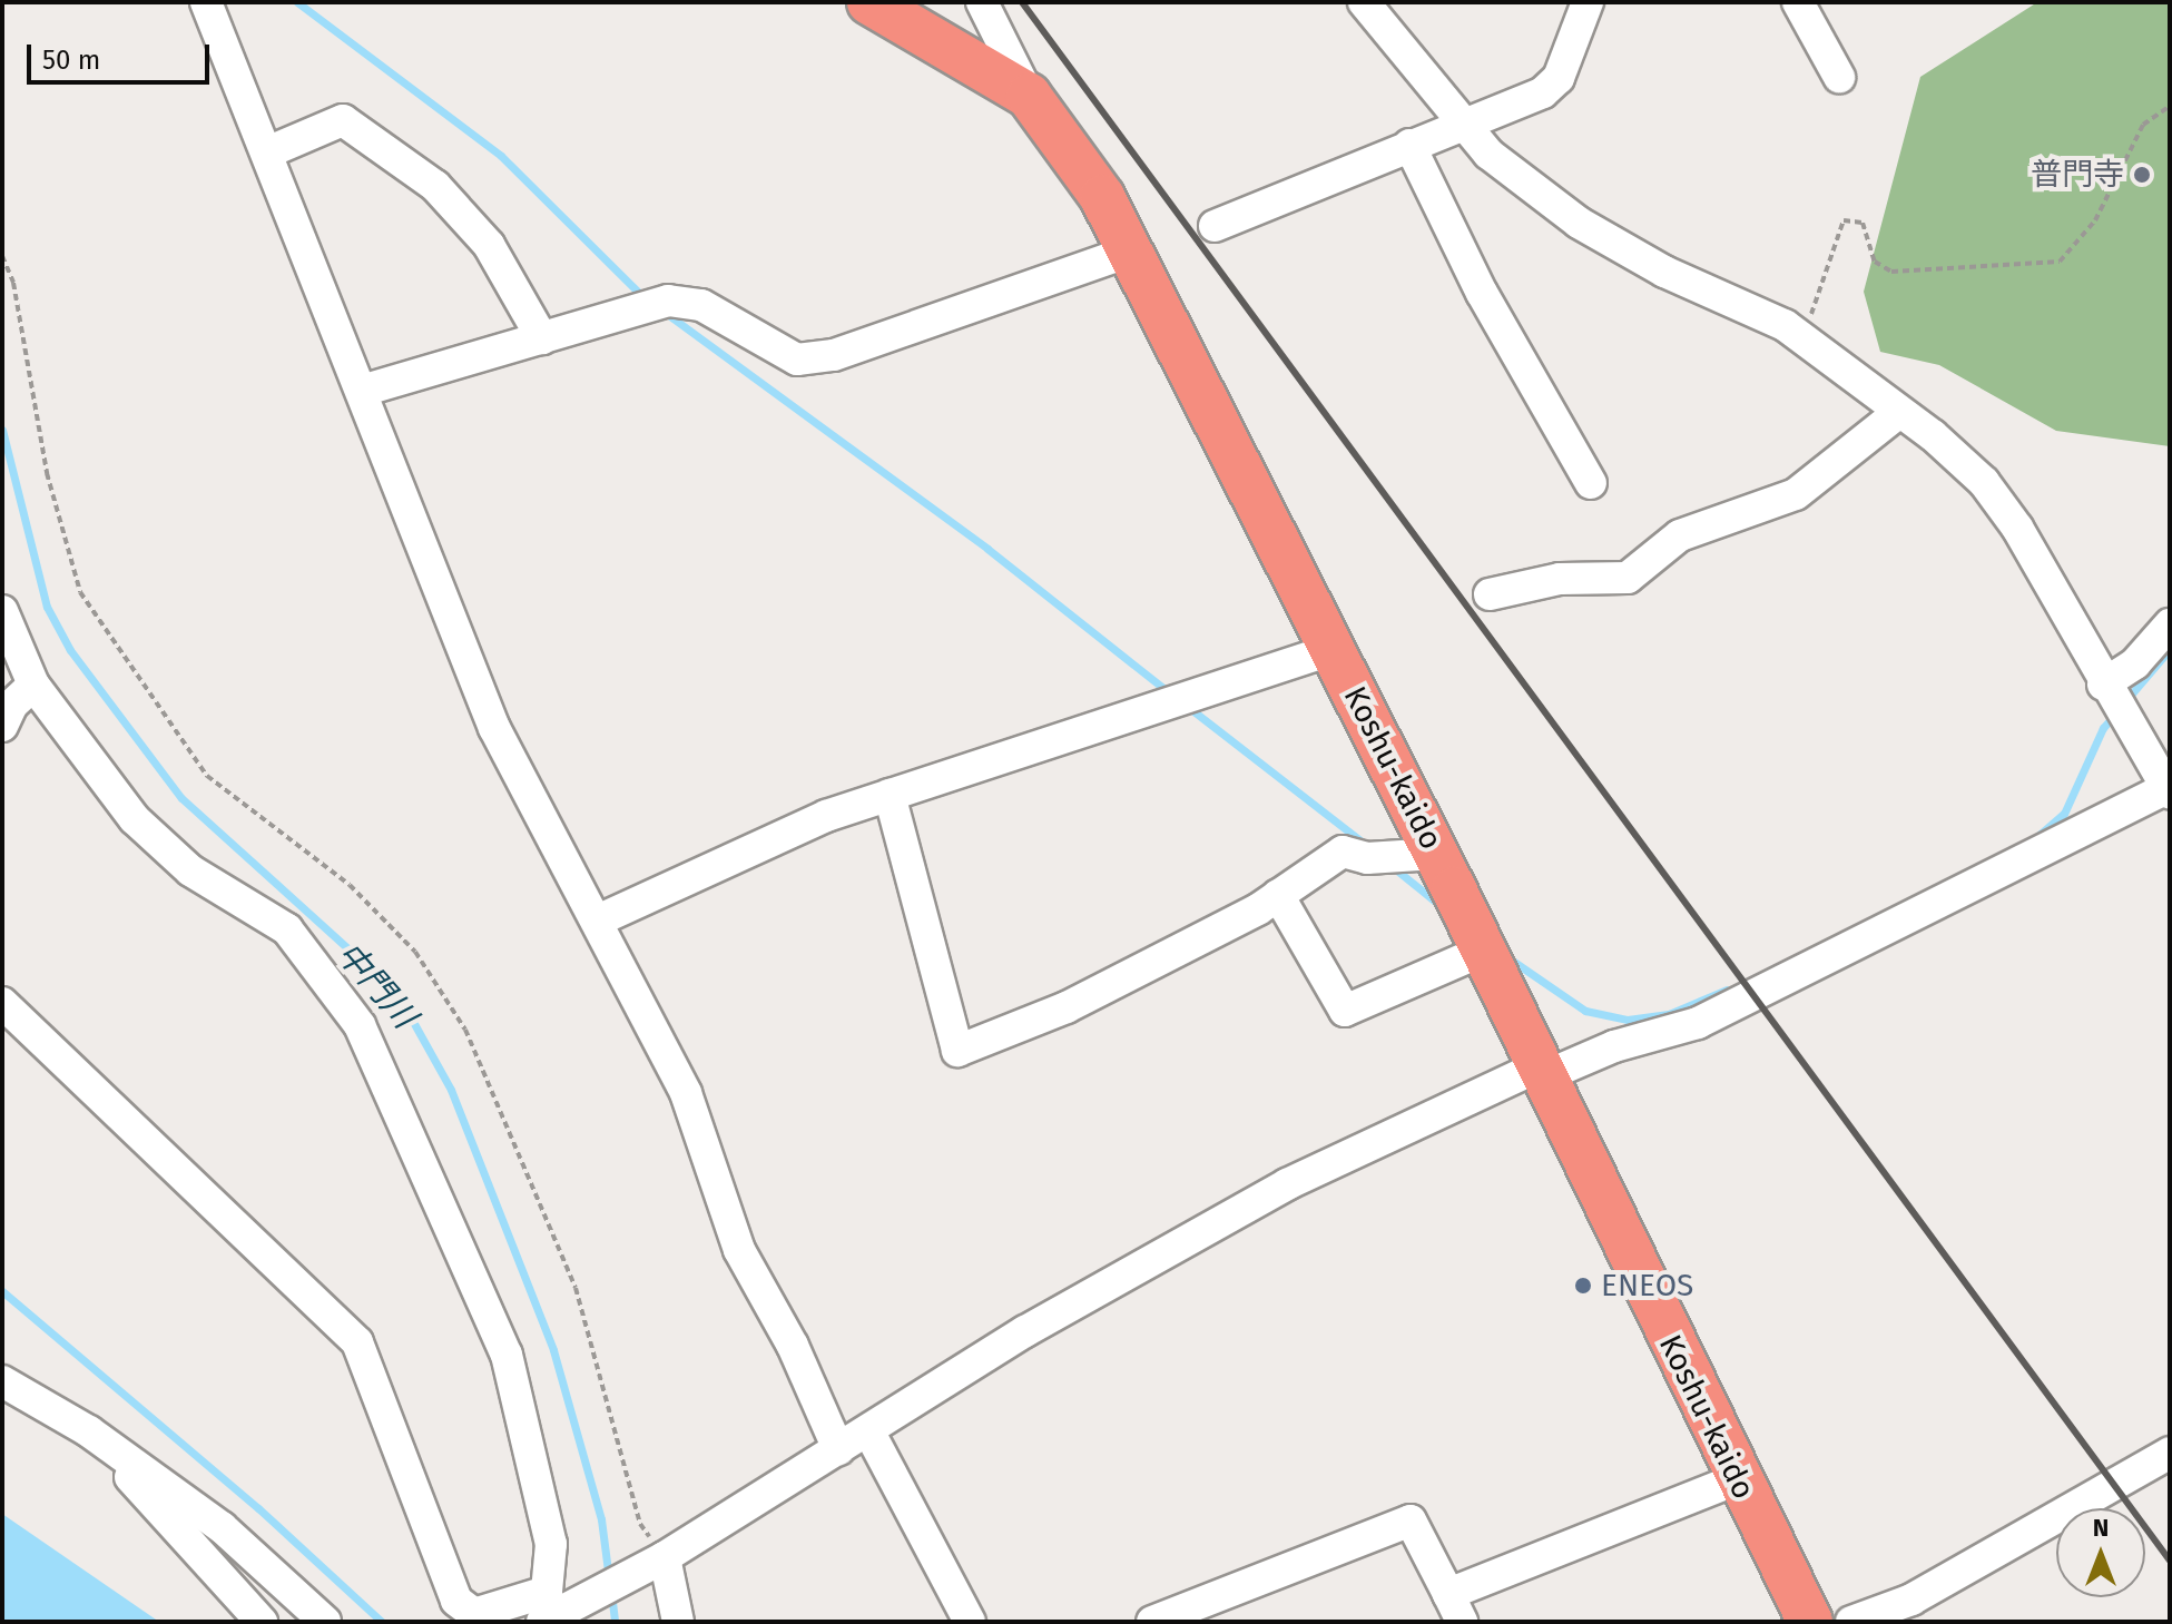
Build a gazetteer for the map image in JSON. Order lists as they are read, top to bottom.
{
  "streets": {
    "highway": ["Koshu-kaido"]
  },
  "water": ["中門川"],
  "places": ["普門寺", "ENEOS"],
  "scale_bar": "50 m",
  "north": "top"
}
